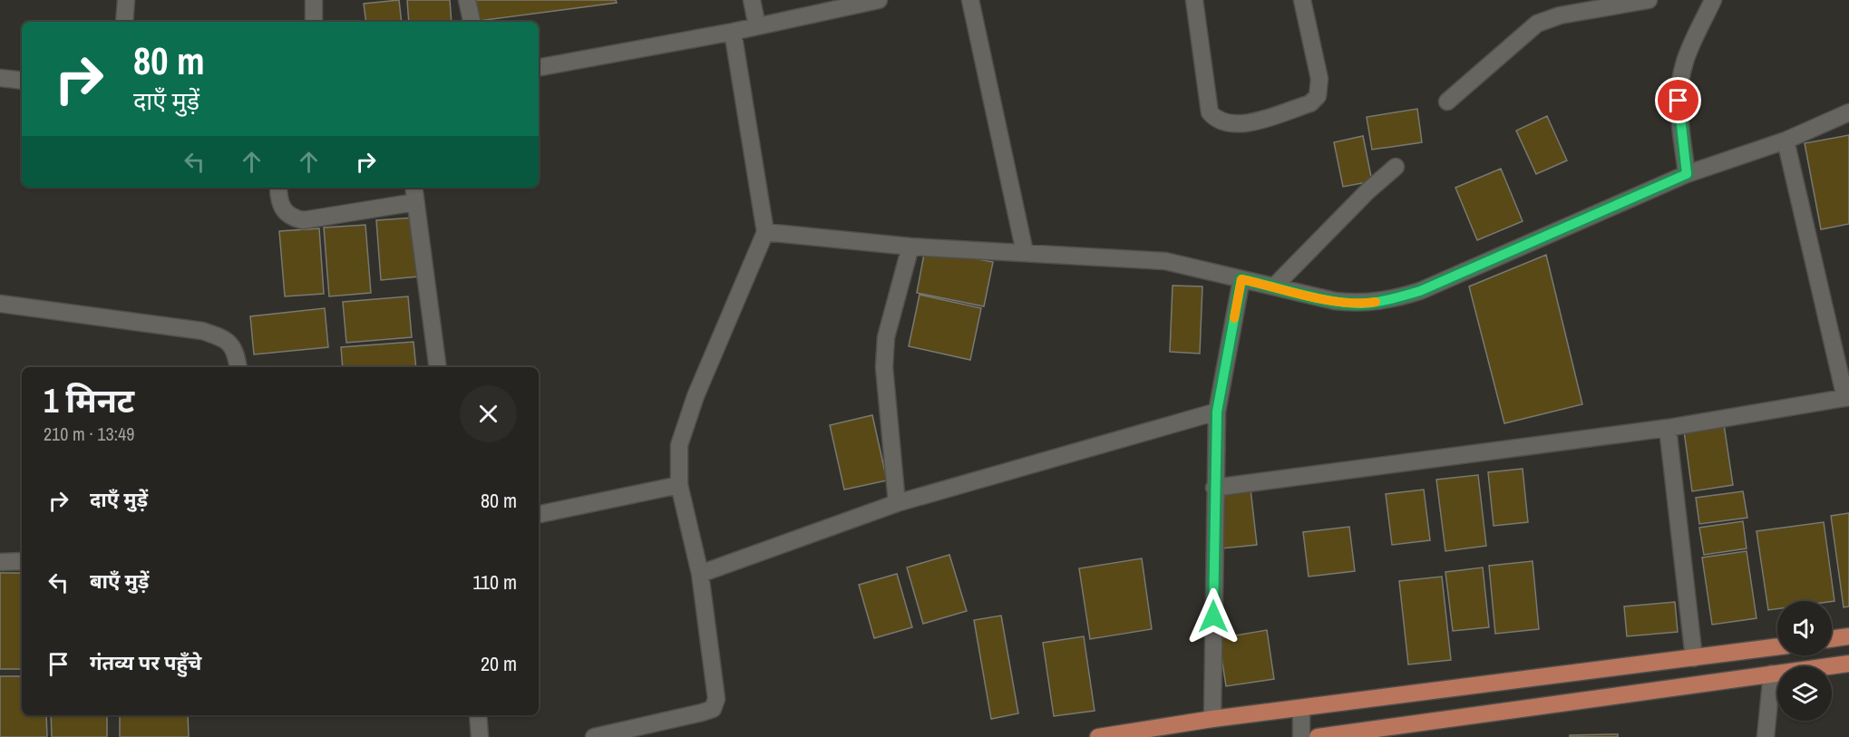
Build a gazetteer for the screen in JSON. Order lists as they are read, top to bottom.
{
  "page": {
    "turn": ["80 m", "दाएँ मुड़ें"],
    "heading": ["1 मिनट", "210 m · 13:49"],
    "list": [
      {
        "name": "दाएँ मुड़ें",
        "value": "80 m"
      },
      {
        "name": "बाएँ मुड़ें",
        "value": "110 m"
      },
      {
        "name": "गंतव्य पर पहुँचे",
        "value": "20 m"
      }
    ]
  }
}
